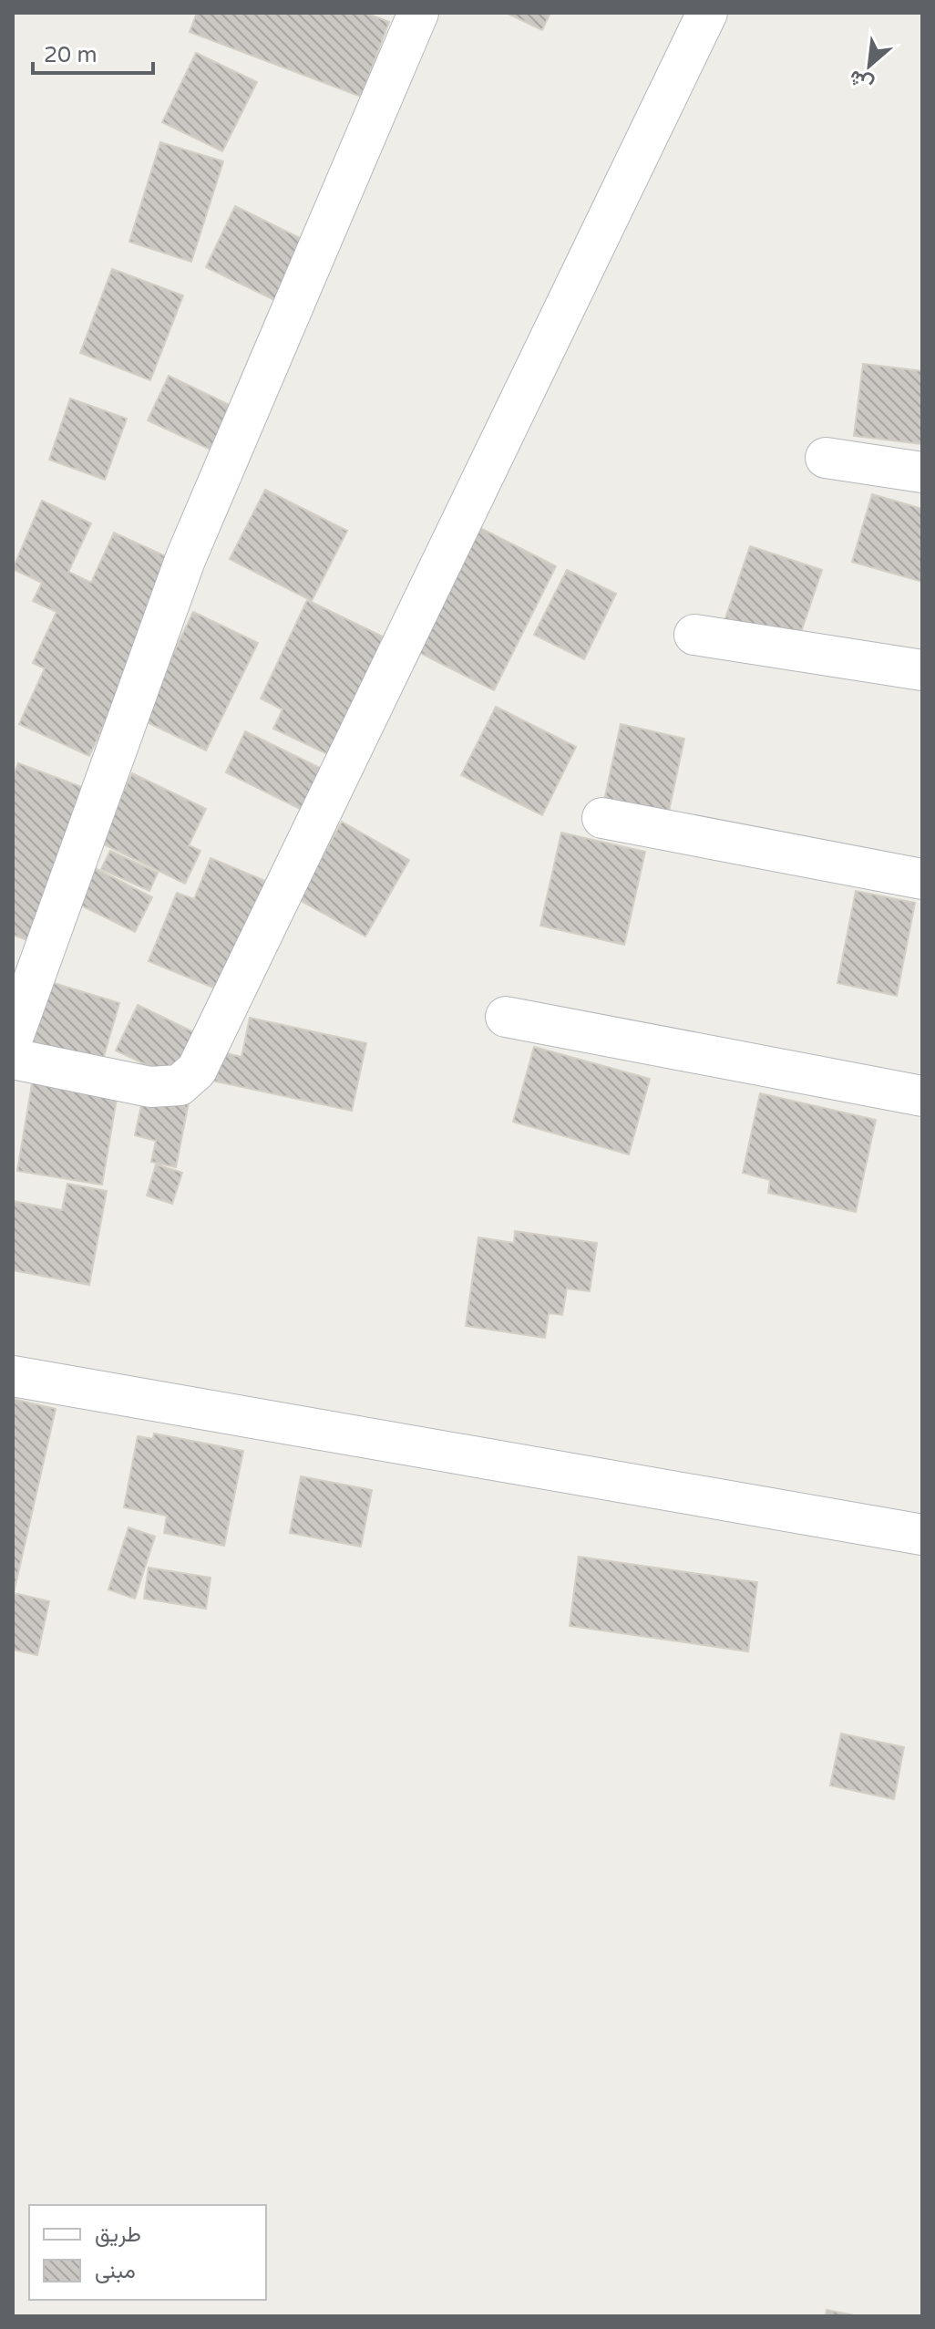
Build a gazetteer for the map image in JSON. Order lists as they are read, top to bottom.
{
  "legend": ["طريق", "مبنى"],
  "scale_bar": "20 m",
  "north": "bottom left"
}
